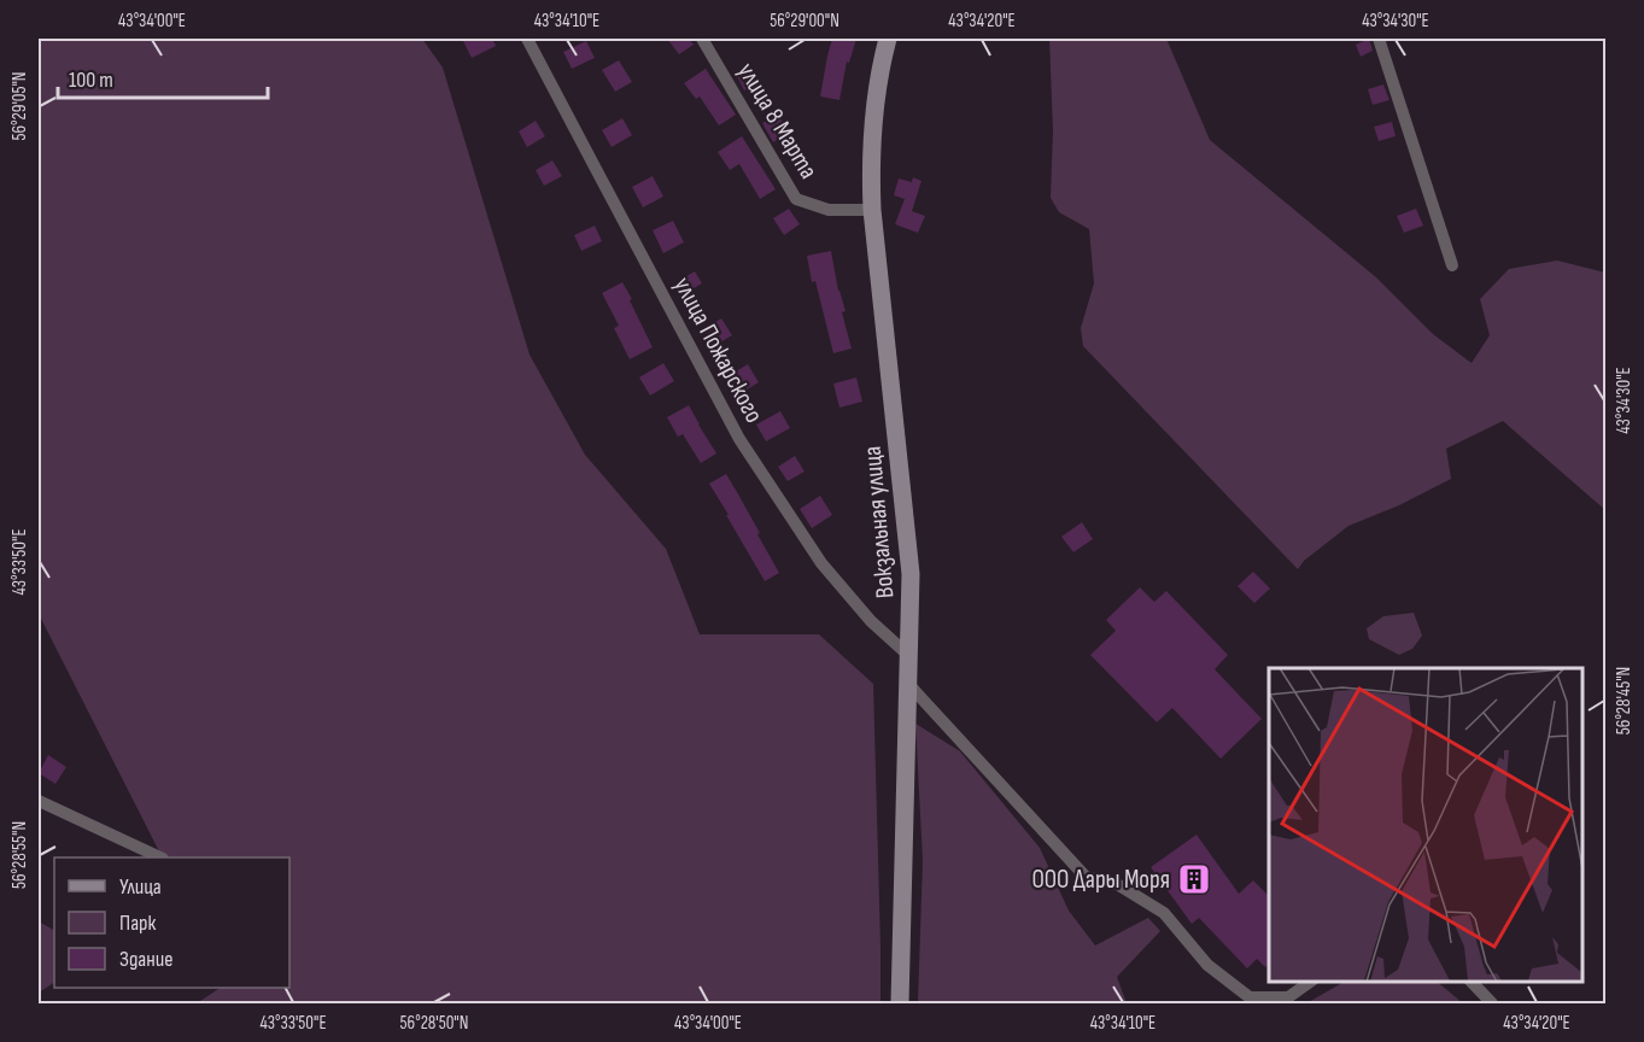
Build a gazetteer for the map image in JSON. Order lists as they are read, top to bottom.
{
  "streets": {
    "street": ["улица 8 Марта", "улица Пожарского", "Вокзальная улица"]
  },
  "crossings": [
    ["улица 8 Марта", "Вокзальная улица"],
    ["улица Пожарского", "Вокзальная улица"]
  ],
  "places": {
    "building": ["ООО Дары Моря"]
  },
  "legend": ["Улица", "Парк", "Здание"],
  "scale_bar": "100 m",
  "coordinates": [
    "43°34'00\"E",
    "43°34'10\"E",
    "56°29'00\"N",
    "43°34'20\"E",
    "43°34'30\"E",
    "56°29'05\"N",
    "43°33'50\"E",
    "56°28'45\"N",
    "56°28'55\"N",
    "56°28'50\"N"
  ]
}
